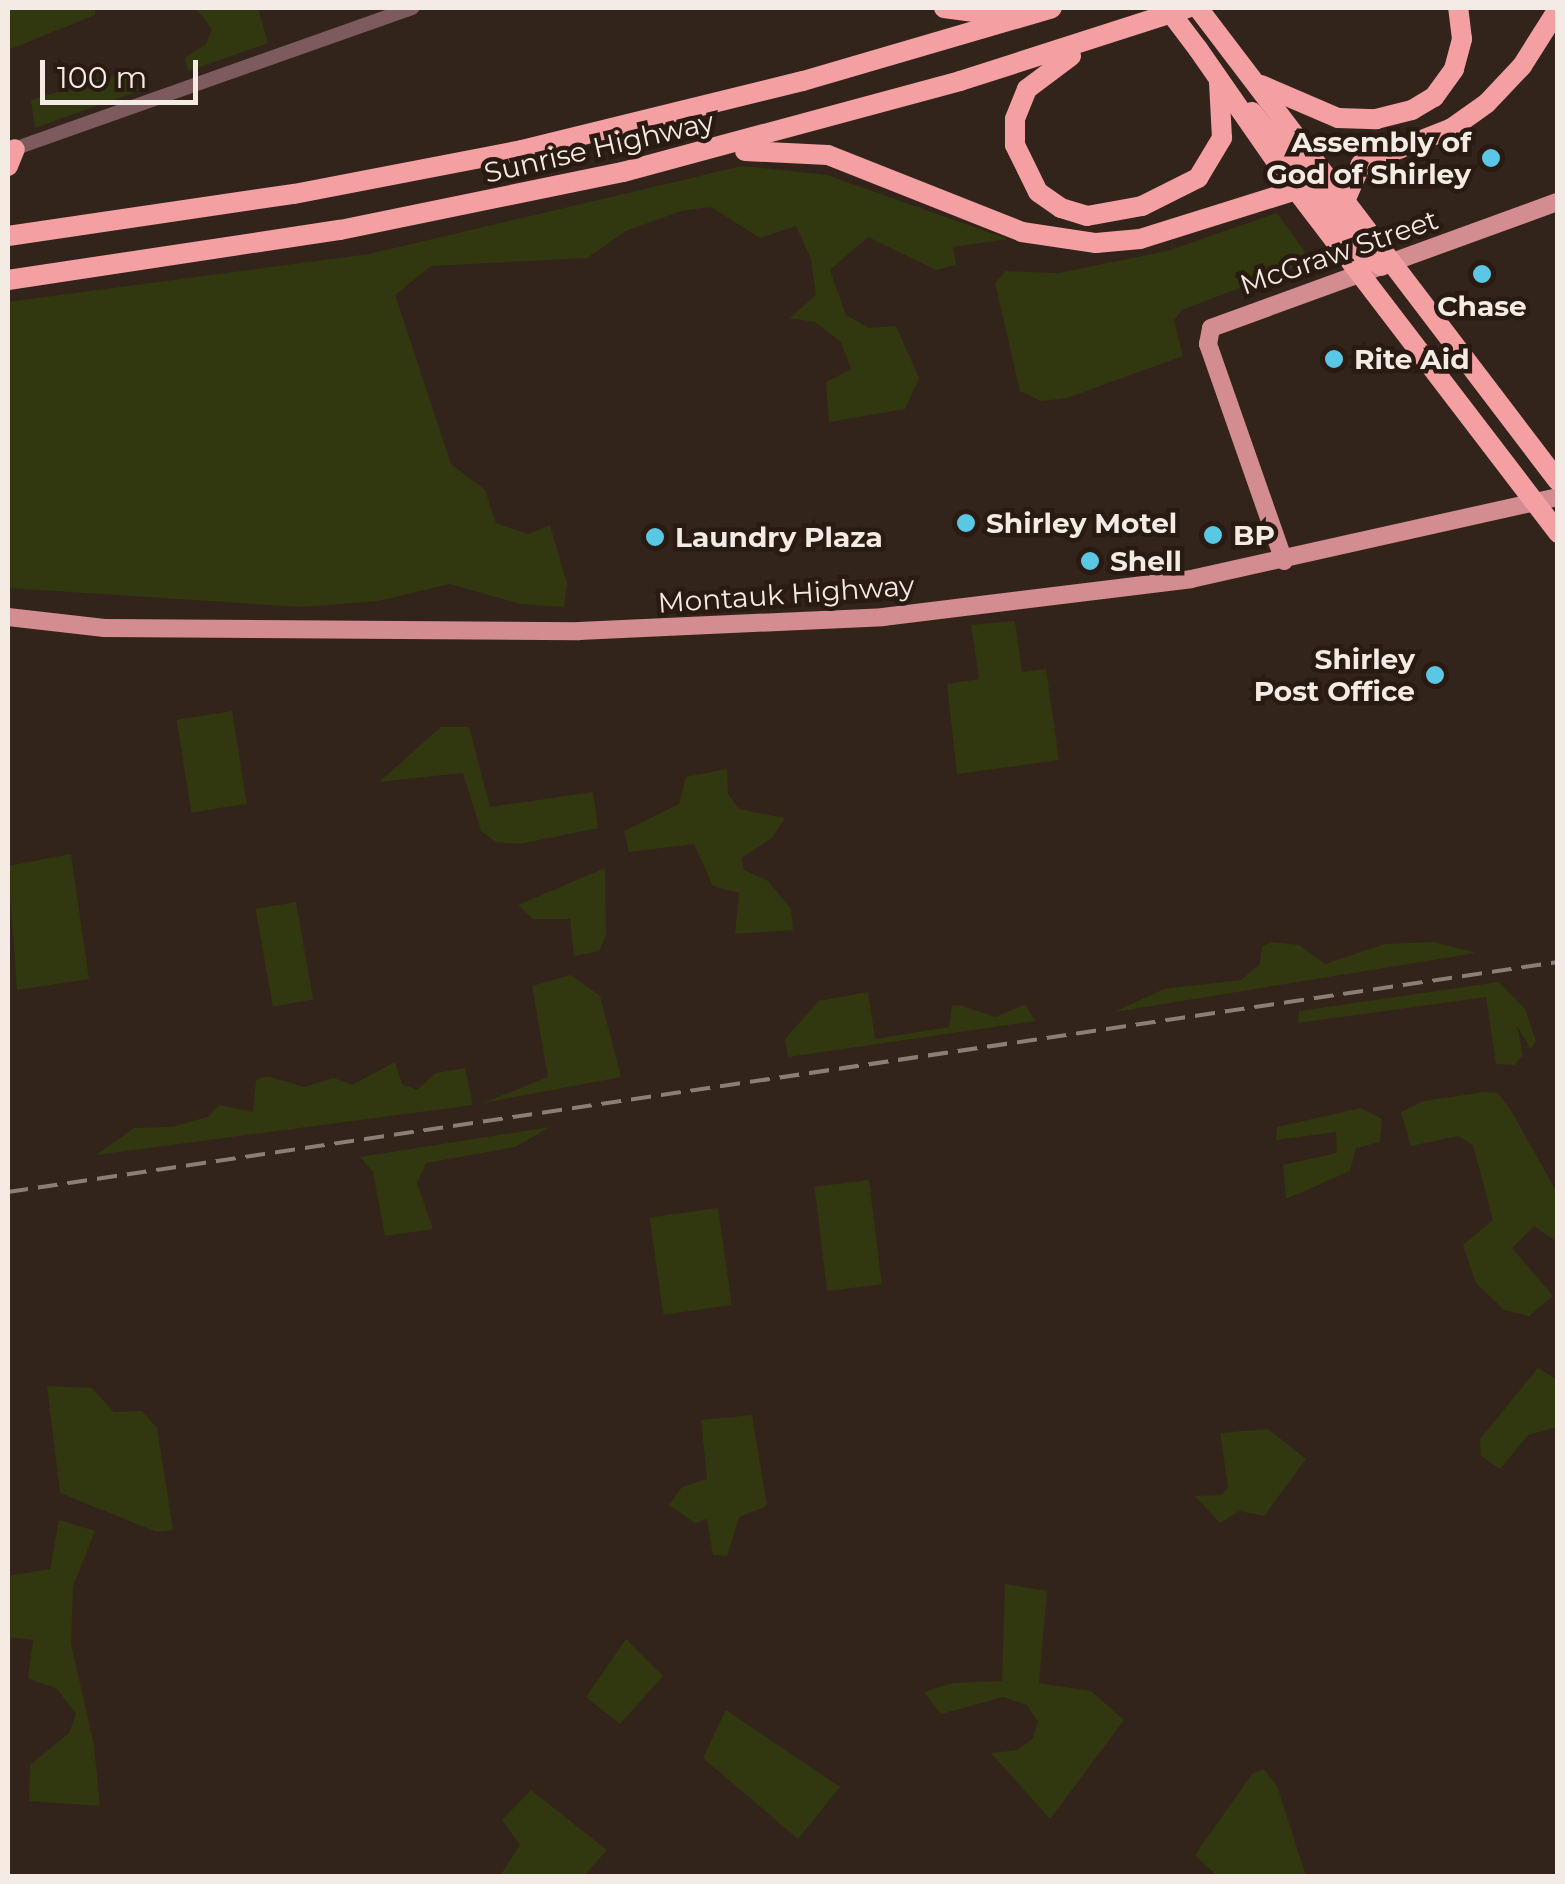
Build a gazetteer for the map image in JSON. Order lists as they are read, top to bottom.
{
  "streets": {
    "highway": ["Sunrise Highway"],
    "main road": ["McGraw Street", "Montauk Highway"]
  },
  "crossings": [
    ["McGraw Street", "Montauk Highway"]
  ],
  "places": [
    "Assembly of God of Shirley",
    "Chase",
    "Rite Aid",
    "Shirley Motel",
    "BP",
    "Laundry Plaza",
    "Shell",
    "Shirley Post Office"
  ],
  "scale_bar": "100 m"
}
